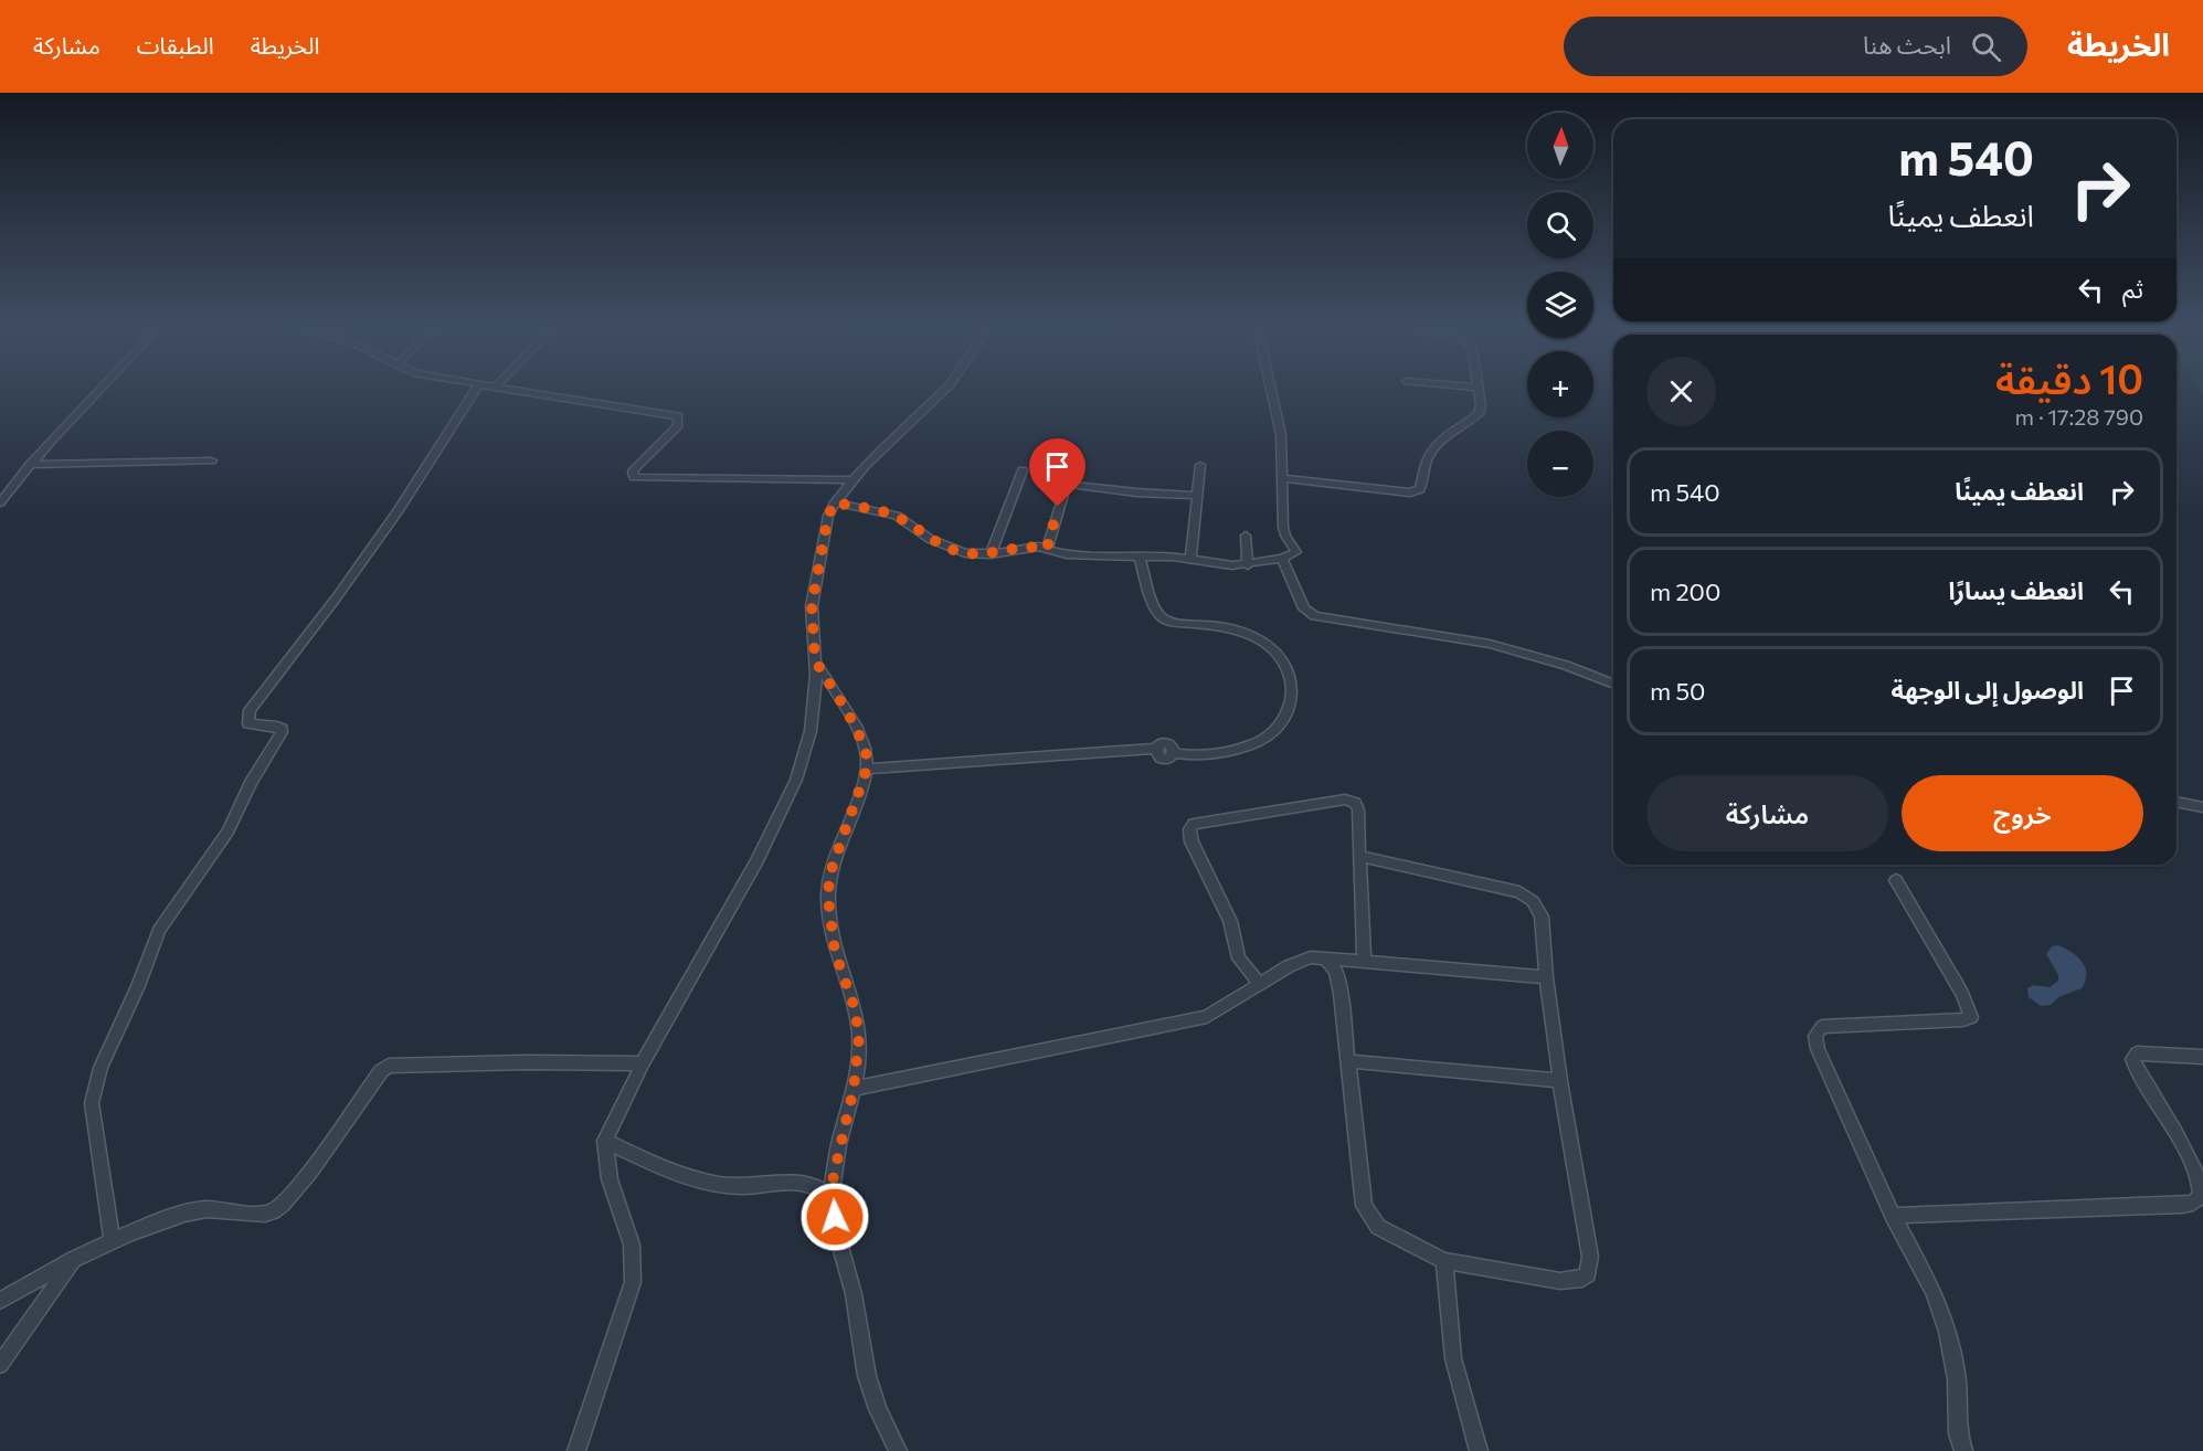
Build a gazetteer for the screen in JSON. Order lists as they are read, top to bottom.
{
  "north": "top",
  "page": {
    "header": "الخريطة",
    "search": "ابحث هنا",
    "nav": ["الخريطة", "الطبقات", "مشاركة"],
    "map_buttons": ["+", "−"],
    "turn": ["540 m", "انعطف يمينًا"],
    "then": "ثم",
    "heading": ["10 دقيقة", "790 m · 17:28"],
    "list": [
      {
        "name": "انعطف يمينًا",
        "value": "540 m"
      },
      {
        "name": "انعطف يسارًا",
        "value": "200 m"
      },
      {
        "name": "الوصول إلى الوجهة",
        "value": "50 m"
      }
    ],
    "buttons": ["خروج", "مشاركة"]
  }
}
